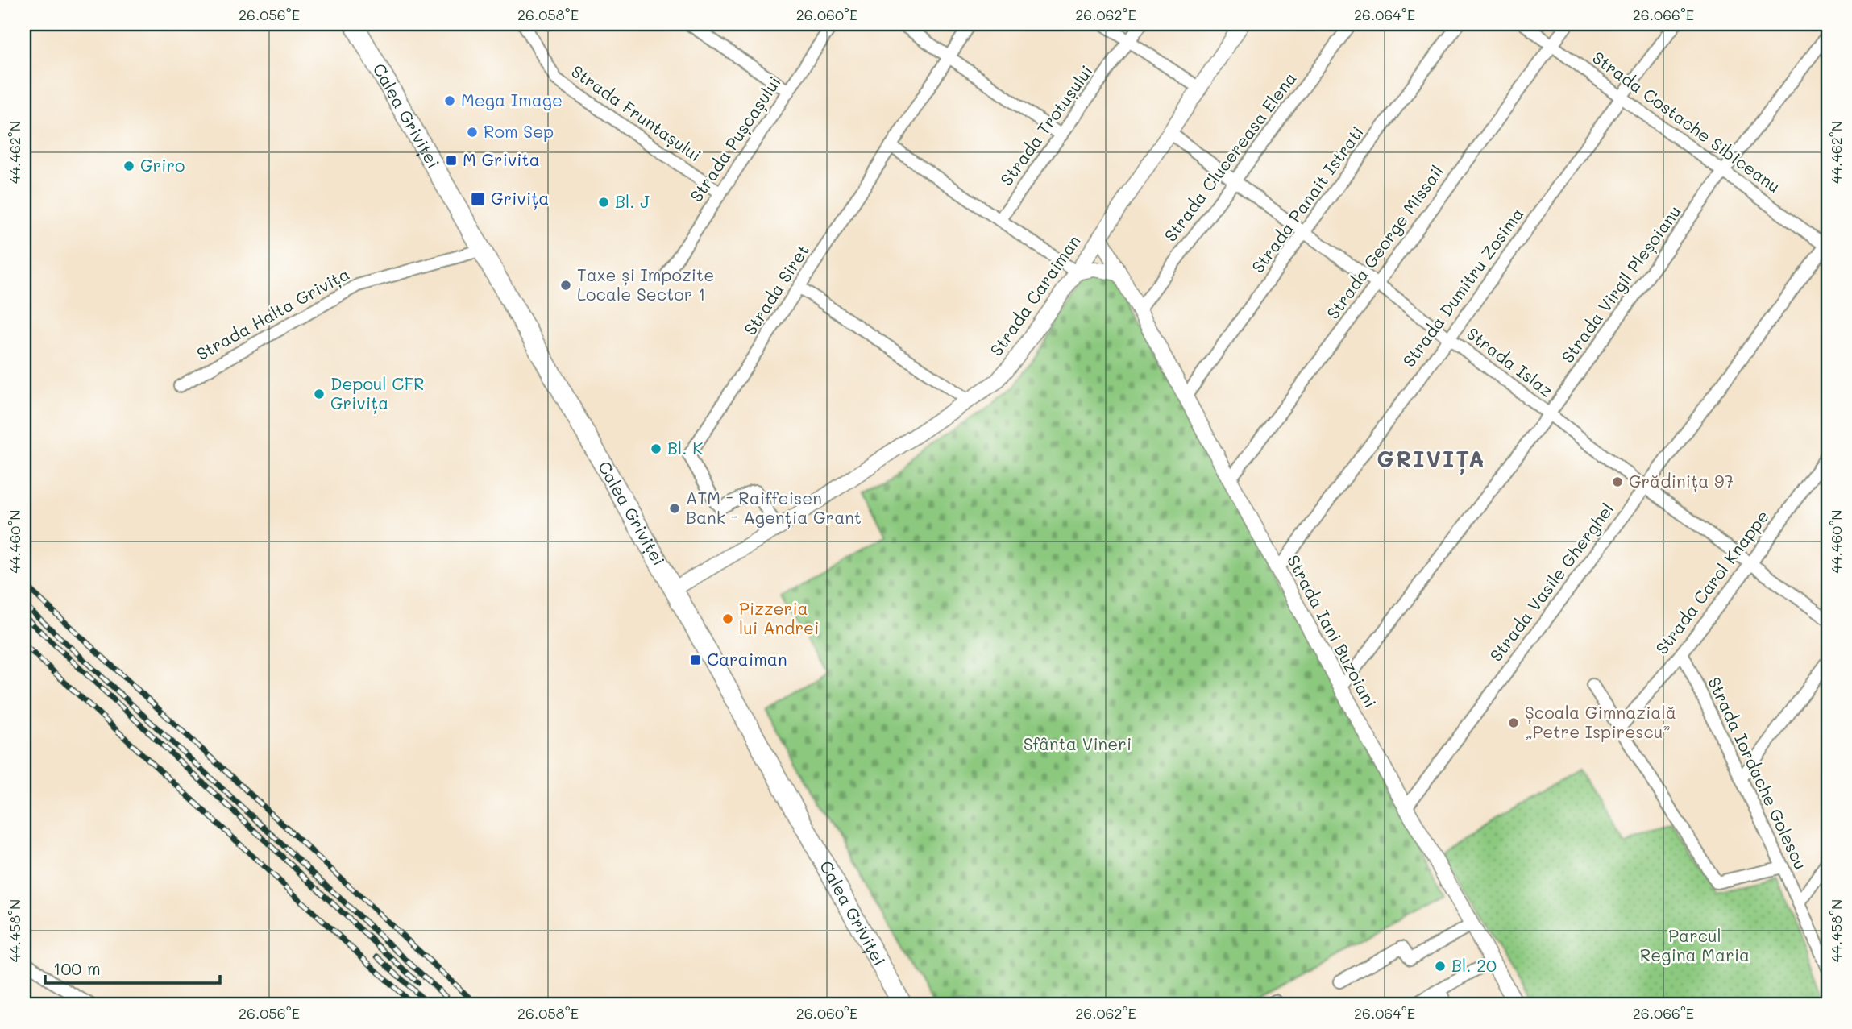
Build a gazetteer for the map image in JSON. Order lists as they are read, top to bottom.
{
  "streets": {
    "main road": ["Calea Griviței"],
    "street": [
      "Strada Fruntașului",
      "Strada Costache Sibiceanu",
      "Strada Trotușului",
      "Strada Pușcașului",
      "Strada Clucereasa Elena",
      "Strada Panait Istrati",
      "Strada George Missail",
      "Strada Virgil Pleșoianu",
      "Strada Dumitru Zosima",
      "Strada Siret",
      "Strada Caraiman",
      "Strada Halta Grivița",
      "Strada Islaz",
      "Strada Vasile Gherghel",
      "Strada Carol Knappe",
      "Strada Iani Buzoiani",
      "Strada Iordache Golescu"
    ]
  },
  "crossings": [
    ["Strada Fruntașului", "Strada Pușcașului"],
    ["Calea Griviței", "Strada Caraiman"],
    ["Calea Griviței", "Strada Halta Grivița"],
    ["Strada Costache Sibiceanu", "Strada George Missail"],
    ["Strada Costache Sibiceanu", "Strada Virgil Pleșoianu"],
    ["Strada Costache Sibiceanu", "Strada Dumitru Zosima"],
    ["Strada Costache Sibiceanu", "Strada Vasile Gherghel"],
    ["Strada Clucereasa Elena", "Strada Islaz"],
    ["Strada Clucereasa Elena", "Strada Iani Buzoiani"],
    ["Strada Panait Istrati", "Strada Islaz"],
    ["Strada Panait Istrati", "Strada Iani Buzoiani"],
    ["Strada George Missail", "Strada Islaz"],
    ["Strada George Missail", "Strada Iani Buzoiani"],
    ["Strada Virgil Pleșoianu", "Strada Islaz"],
    ["Strada Virgil Pleșoianu", "Strada Iani Buzoiani"],
    ["Strada Dumitru Zosima", "Strada Islaz"],
    ["Strada Dumitru Zosima", "Strada Iani Buzoiani"],
    ["Strada Siret", "Strada Caraiman"],
    ["Strada Caraiman", "Strada Islaz"],
    ["Strada Caraiman", "Strada Iani Buzoiani"],
    ["Strada Islaz", "Strada Vasile Gherghel"],
    ["Strada Islaz", "Strada Carol Knappe"],
    ["Strada Vasile Gherghel", "Strada Iani Buzoiani"],
    ["Strada Carol Knappe", "Strada Iordache Golescu"]
  ],
  "districts": ["GRIVIȚA"],
  "parks": ["Sfânta Vineri", "Parcul Regina Maria"],
  "places": {
    "other": [
      "Mega Image",
      "Rom Sep",
      "Griro",
      "Bl. J",
      "Taxe și Impozite Locale Sector 1",
      "Depoul CFR Grivița",
      "Bl. K",
      "Grădinița 97",
      "ATM - Raiffeisen Bank - Agenția Grant",
      "Pizzeria lui Andrei",
      "Școala Gimnazială „Petre Ispirescu”",
      "Bl. 20"
    ],
    "transit": ["M Grivita", "Grivița", "Caraiman"]
  },
  "scale_bar": "100 m",
  "coordinates": [
    "26.056°E",
    "26.058°E",
    "26.060°E",
    "26.062°E",
    "26.064°E",
    "26.066°E",
    "44.462°N",
    "44.460°N",
    "44.458°N"
  ]
}
